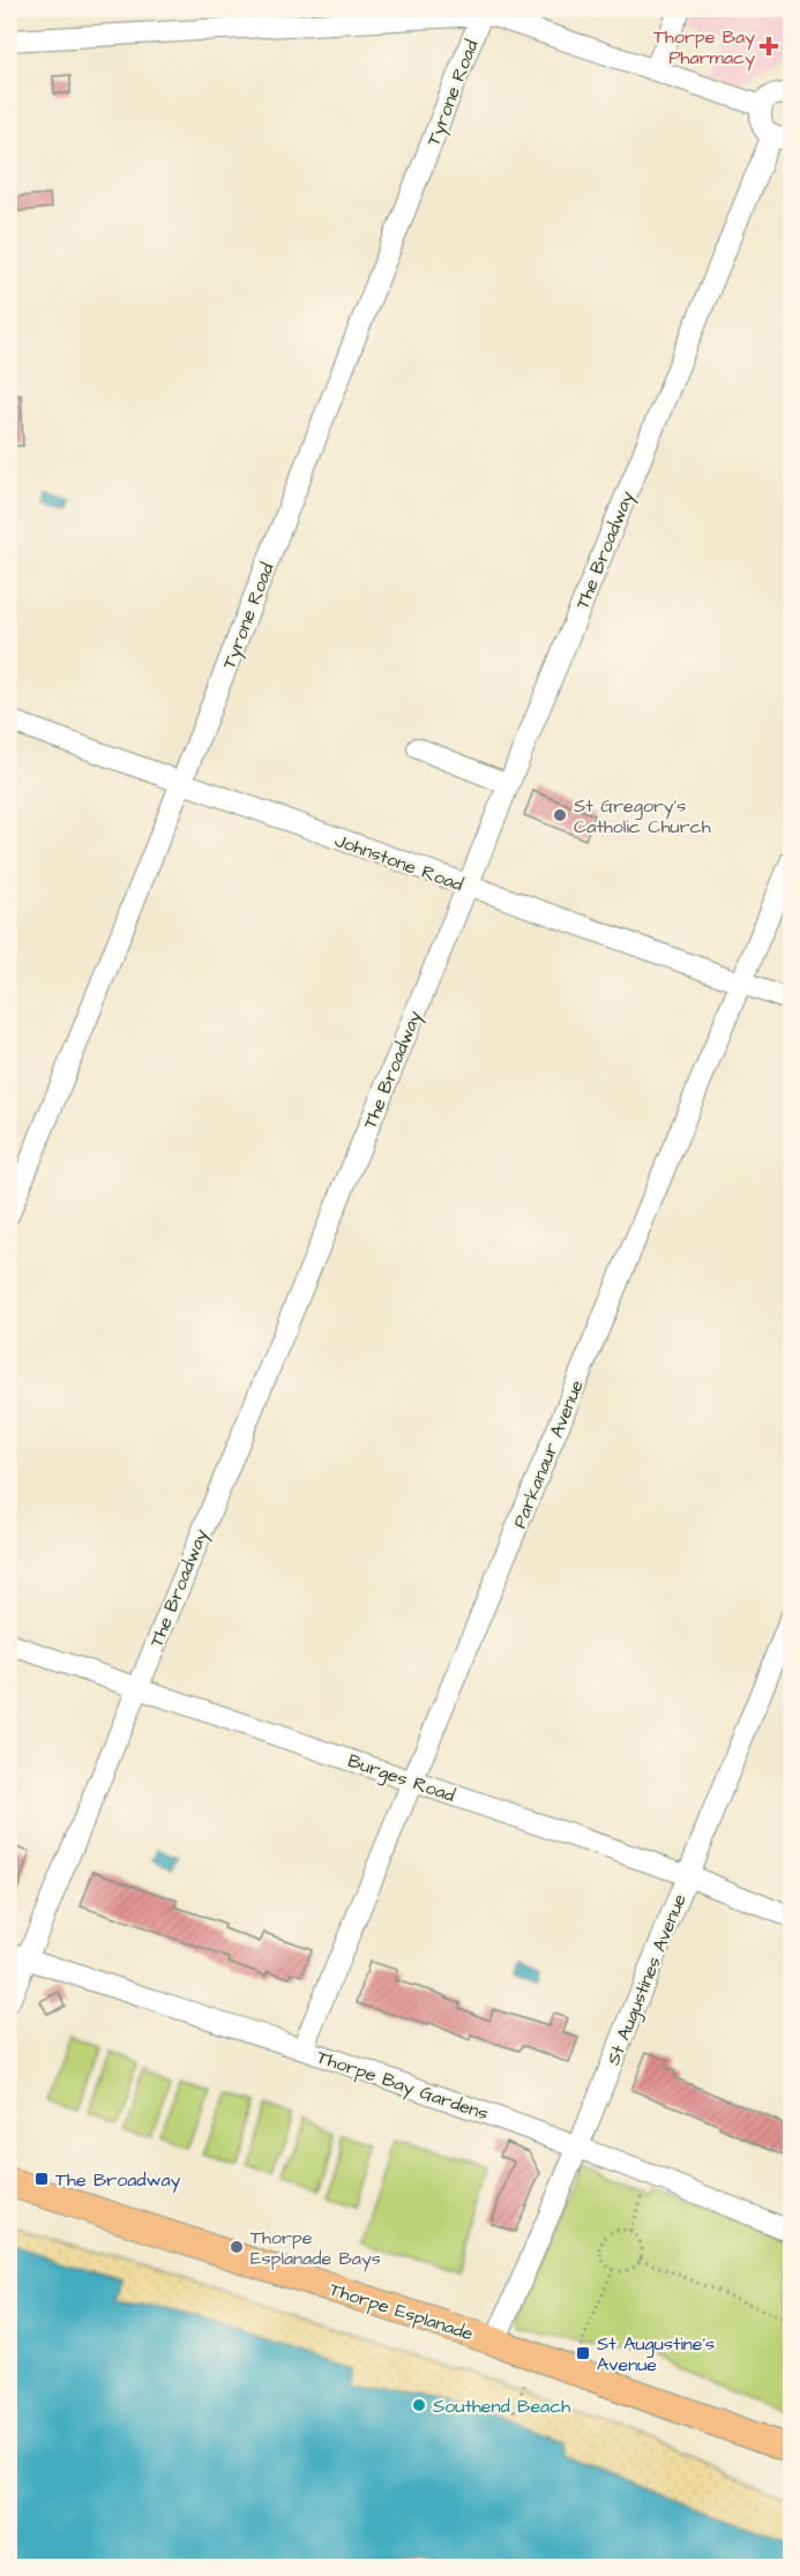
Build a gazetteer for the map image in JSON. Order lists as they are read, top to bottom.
{
  "streets": {
    "main road": ["Thorpe Esplanade"],
    "street": [
      "Tyrone Road",
      "The Broadway",
      "Johnstone Road",
      "Parkanaur Avenue",
      "Burges Road",
      "St Augustines Avenue",
      "Thorpe Bay Gardens"
    ]
  },
  "crossings": [
    ["Tyrone Road", "Johnstone Road"],
    ["The Broadway", "Johnstone Road"],
    ["The Broadway", "Burges Road"],
    ["The Broadway", "Thorpe Bay Gardens"],
    ["Johnstone Road", "Parkanaur Avenue"],
    ["Parkanaur Avenue", "Burges Road"],
    ["Parkanaur Avenue", "Thorpe Bay Gardens"],
    ["Burges Road", "St Augustines Avenue"],
    ["St Augustines Avenue", "Thorpe Bay Gardens"],
    ["St Augustines Avenue", "Thorpe Esplanade"]
  ],
  "places": {
    "health": ["Thorpe Bay Pharmacy"],
    "other": ["St Gregory's Catholic Church", "Thorpe Esplanade Bays", "Southend Beach"],
    "transit": ["The Broadway", "St Augustine's Avenue"]
  }
}
